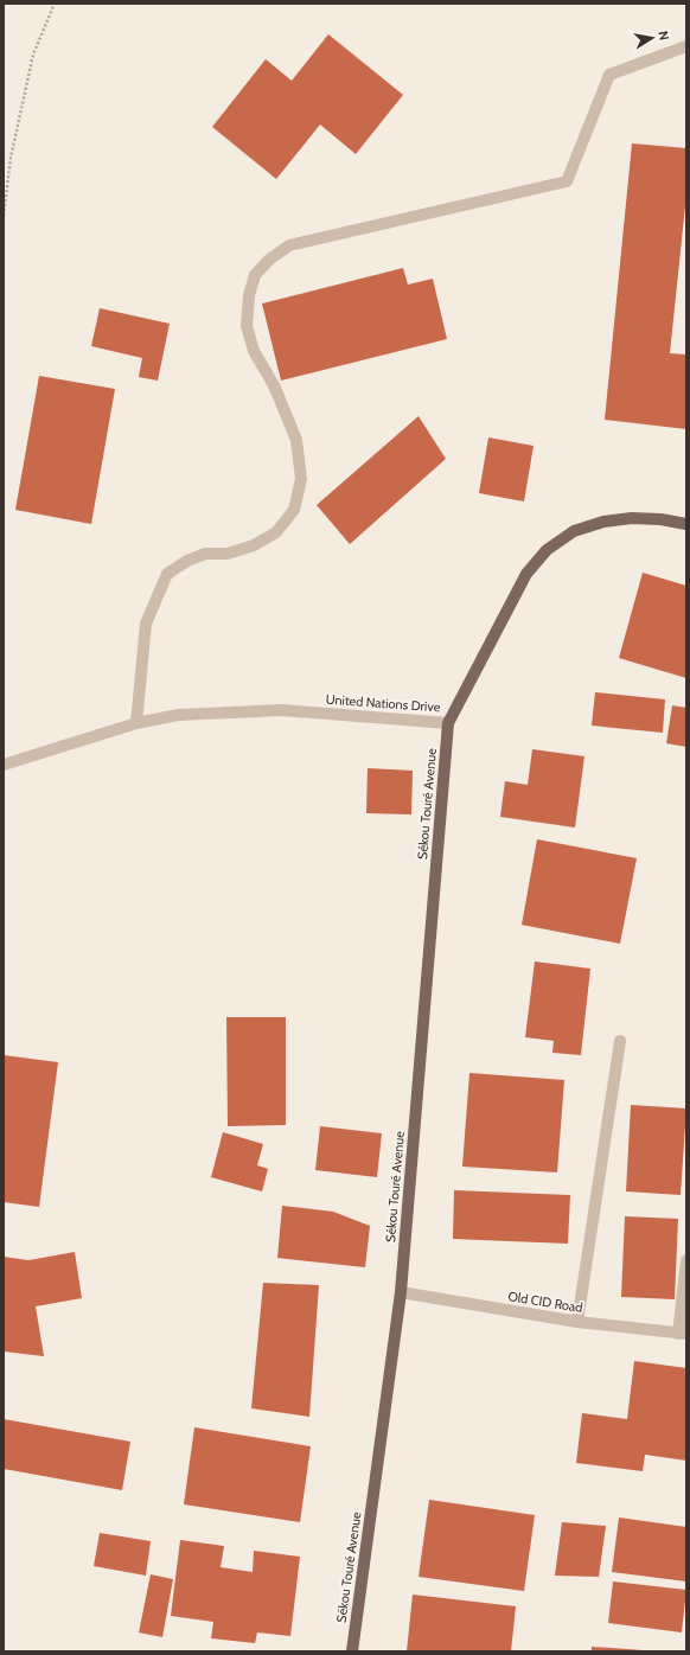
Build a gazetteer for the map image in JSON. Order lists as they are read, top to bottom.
{
  "streets": {
    "main road": ["United Nations Drive", "Sékou Touré Avenue"],
    "street": ["Old CID Road"]
  },
  "crossings": [
    ["United Nations Drive", "Sékou Touré Avenue"],
    ["Sékou Touré Avenue", "Old CID Road"]
  ],
  "north": "right"
}
